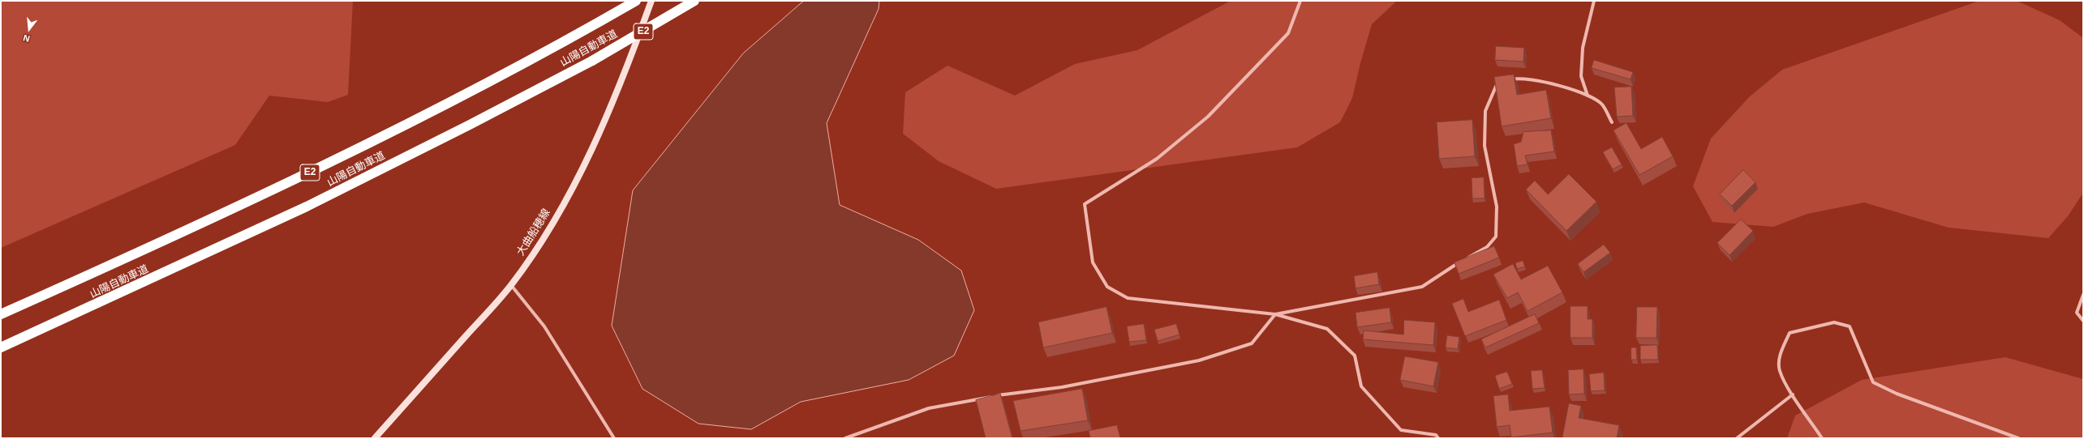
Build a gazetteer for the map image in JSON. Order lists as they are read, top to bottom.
{
  "streets": {
    "highway": ["E2", "山陽自動車道"],
    "main road": ["大曲船穂線"]
  },
  "north": "bottom"
}
